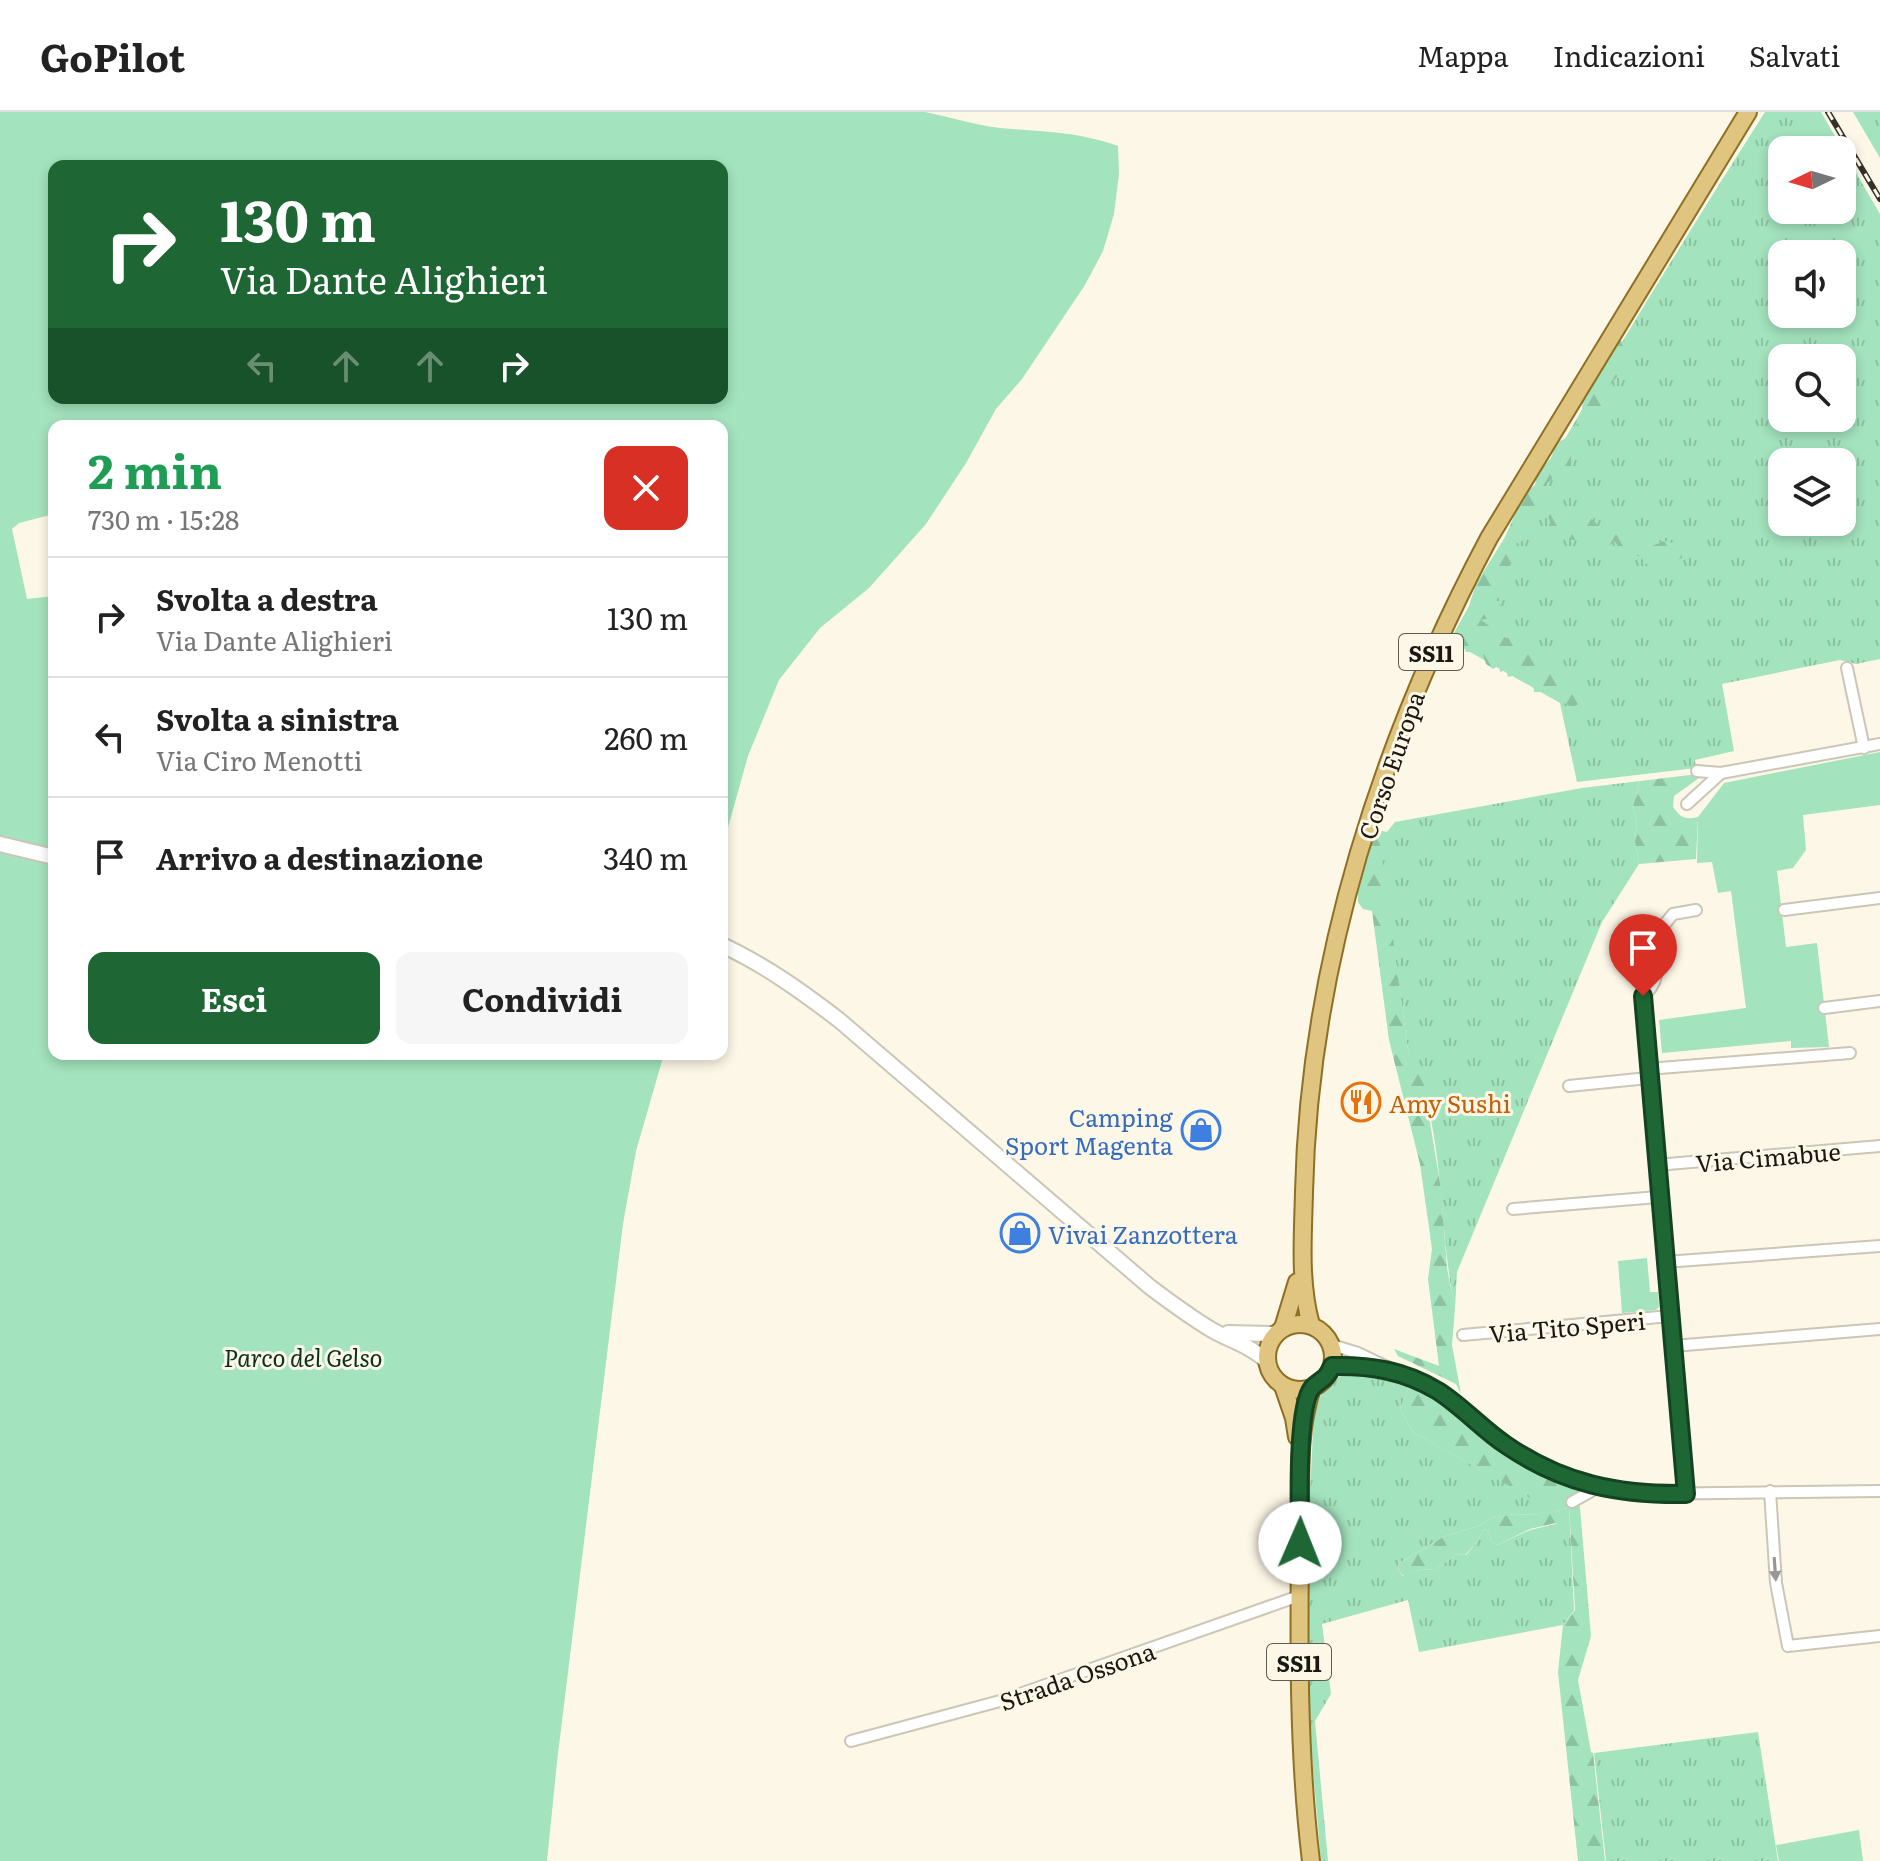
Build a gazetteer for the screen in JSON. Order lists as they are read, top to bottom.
{
  "streets": {
    "main road": ["SS11", "Corso Europa"],
    "street": ["Via Cimabue", "Via Tito Speri", "Strada Ossona"]
  },
  "crossings": [
    ["SS11", "Strada Ossona"]
  ],
  "parks": ["Parco del Gelso"],
  "places": {
    "restaurant": ["Amy Sushi"],
    "shop": ["Camping Sport Magenta", "Vivai Zanzottera"]
  },
  "north": "left",
  "page": {
    "header": "GoPilot",
    "nav": ["Mappa", "Indicazioni", "Salvati"],
    "turn": ["130 m", "Via Dante Alighieri"],
    "heading": ["2 min", "730 m · 15:28"],
    "list": [
      {
        "name": "Svolta a destra",
        "note": "Via Dante Alighieri",
        "value": "130 m"
      },
      {
        "name": "Svolta a sinistra",
        "note": "Via Ciro Menotti",
        "value": "260 m"
      },
      {
        "name": "Arrivo a destinazione",
        "value": "340 m"
      }
    ],
    "buttons": ["Esci", "Condividi"]
  }
}
